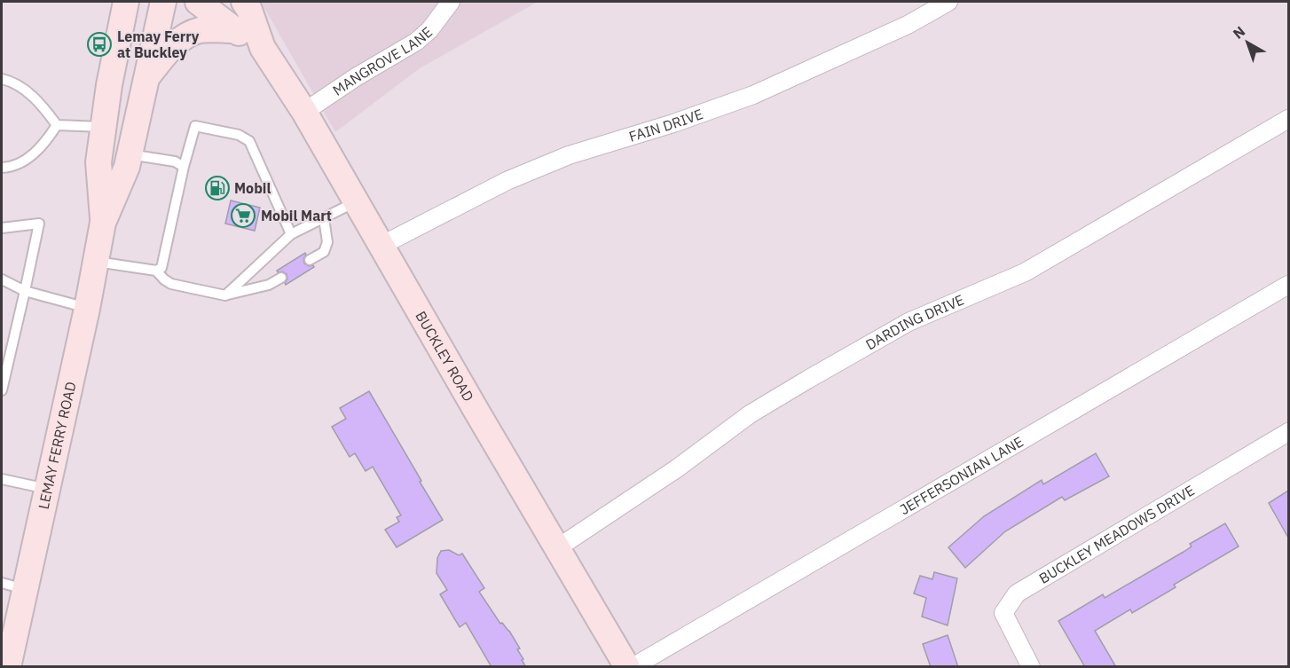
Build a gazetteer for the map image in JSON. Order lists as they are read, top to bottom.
{
  "streets": {
    "main road": ["BUCKLEY ROAD", "LEMAY FERRY ROAD"],
    "street": [
      "MANGROVE LANE",
      "FAIN DRIVE",
      "DARDING DRIVE",
      "JEFFERSONIAN LANE",
      "BUCKLEY MEADOWS DRIVE"
    ]
  },
  "crossings": [
    ["MANGROVE LANE", "BUCKLEY ROAD"],
    ["FAIN DRIVE", "BUCKLEY ROAD"],
    ["DARDING DRIVE", "BUCKLEY ROAD"]
  ],
  "places": {
    "bus stop": ["Lemay Ferry at Buckley"],
    "fuel station": ["Mobil"],
    "supermarket": ["Mobil Mart"]
  },
  "north": "top left"
}
